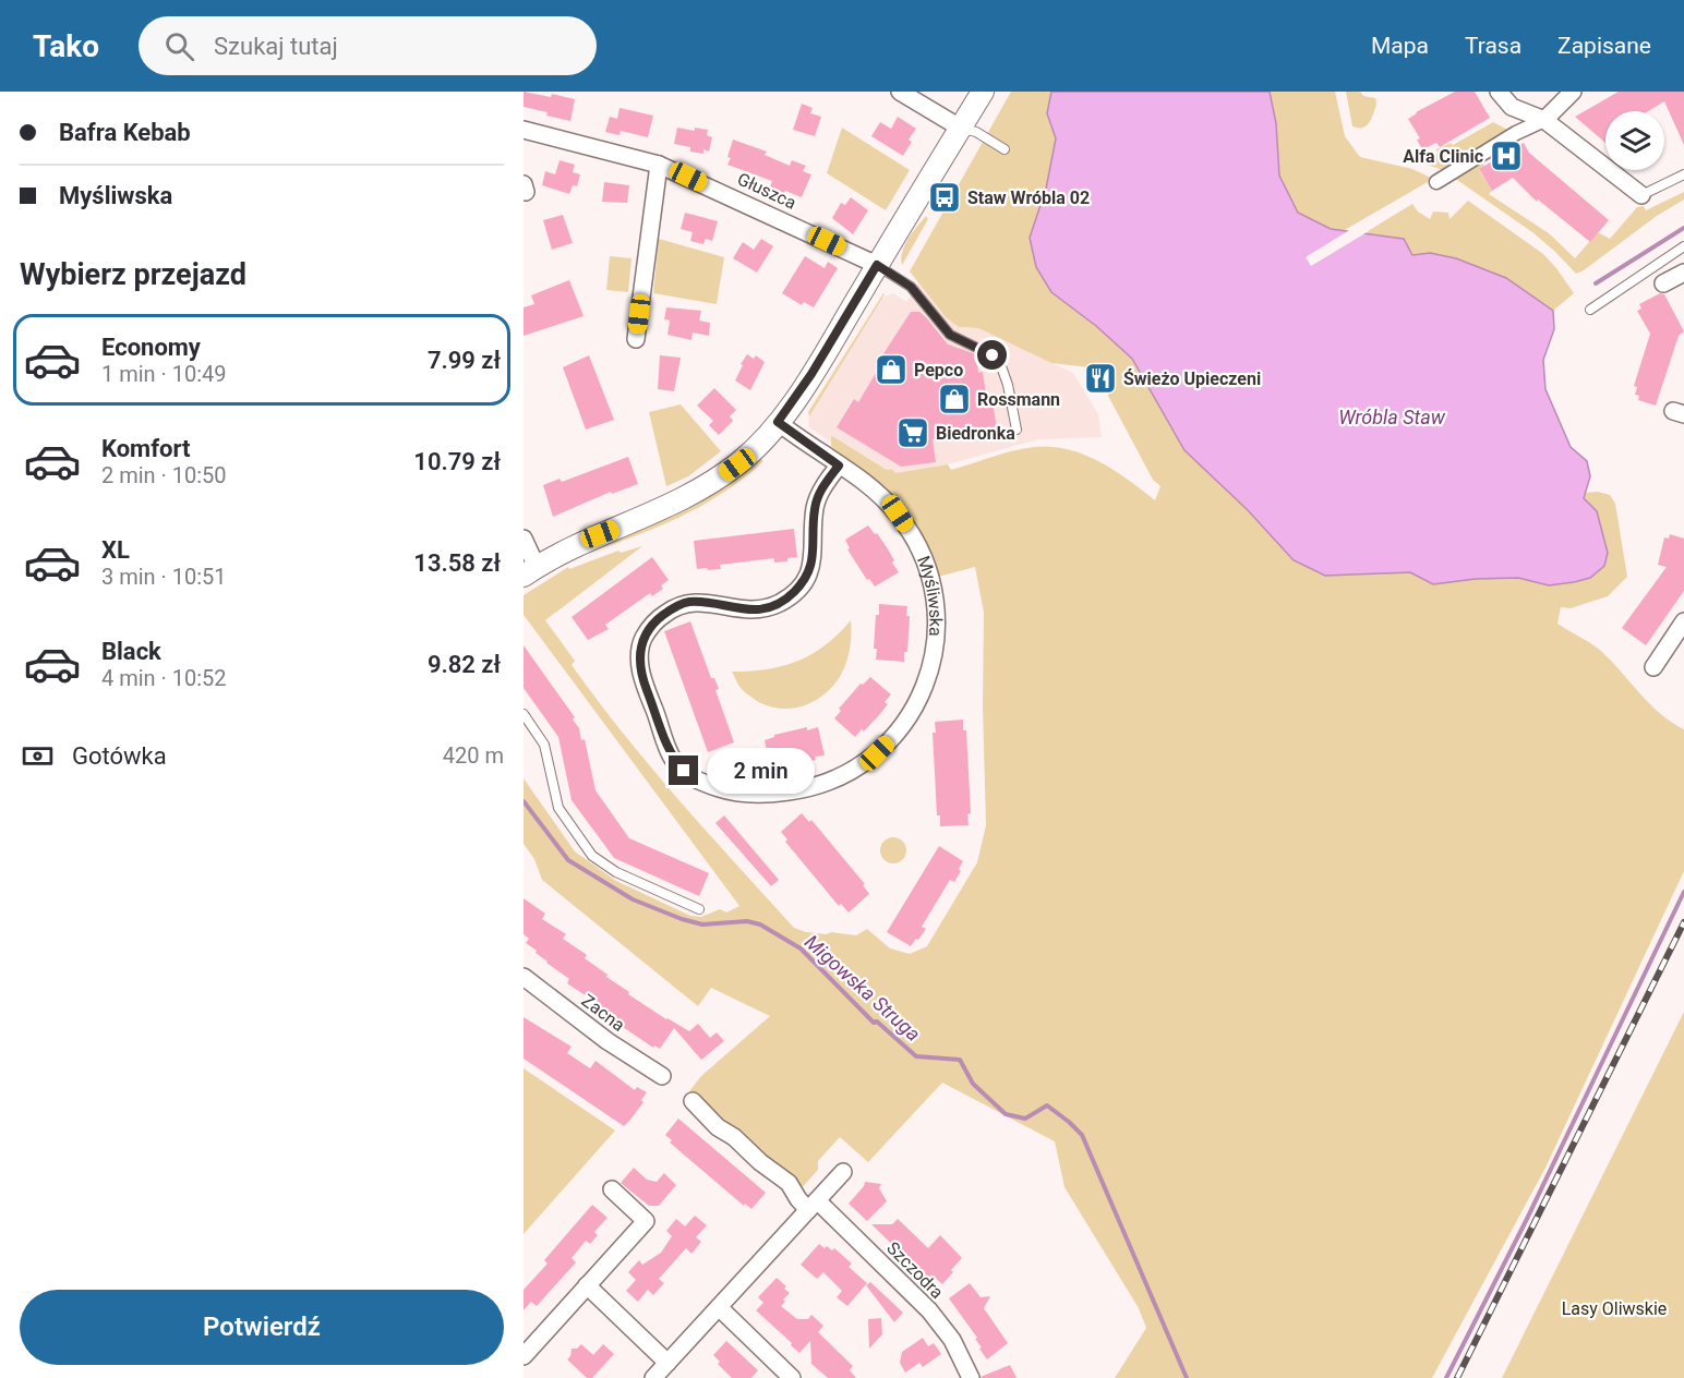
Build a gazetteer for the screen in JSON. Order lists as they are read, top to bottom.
{
  "streets": {
    "street": [
      "Głuszca",
      "Myśliwska",
      "Zacna",
      "Szczodra"
    ]
  },
  "water": ["Wróbla Staw", "Migowska Struga"],
  "parks": ["Lasy Oliwskie"],
  "places": {
    "hospital": ["Alfa Clinic"],
    "bus stop": ["Staw Wróbla 02"],
    "shop": ["Pepco", "Rossmann"],
    "restaurant": ["Świeżo Upieczeni"],
    "supermarket": ["Biedronka"]
  },
  "page": {
    "header": "Tako",
    "search": "Szukaj tutaj",
    "nav": ["Mapa", "Trasa", "Zapisane"],
    "banner": ["Bafra Kebab", "Myśliwska"],
    "heading": "Wybierz przejazd",
    "list": [
      {
        "name": "Economy",
        "note": "1 min · 10:49",
        "value": "7.99 zł"
      },
      {
        "name": "Komfort",
        "note": "2 min · 10:50",
        "value": "10.79 zł"
      },
      {
        "name": "XL",
        "note": "3 min · 10:51",
        "value": "13.58 zł"
      },
      {
        "name": "Black",
        "note": "4 min · 10:52",
        "value": "9.82 zł"
      }
    ],
    "pay": ["Gotówka", "420 m"],
    "bubble": "2 min",
    "buttons": "Potwierdź"
  }
}
